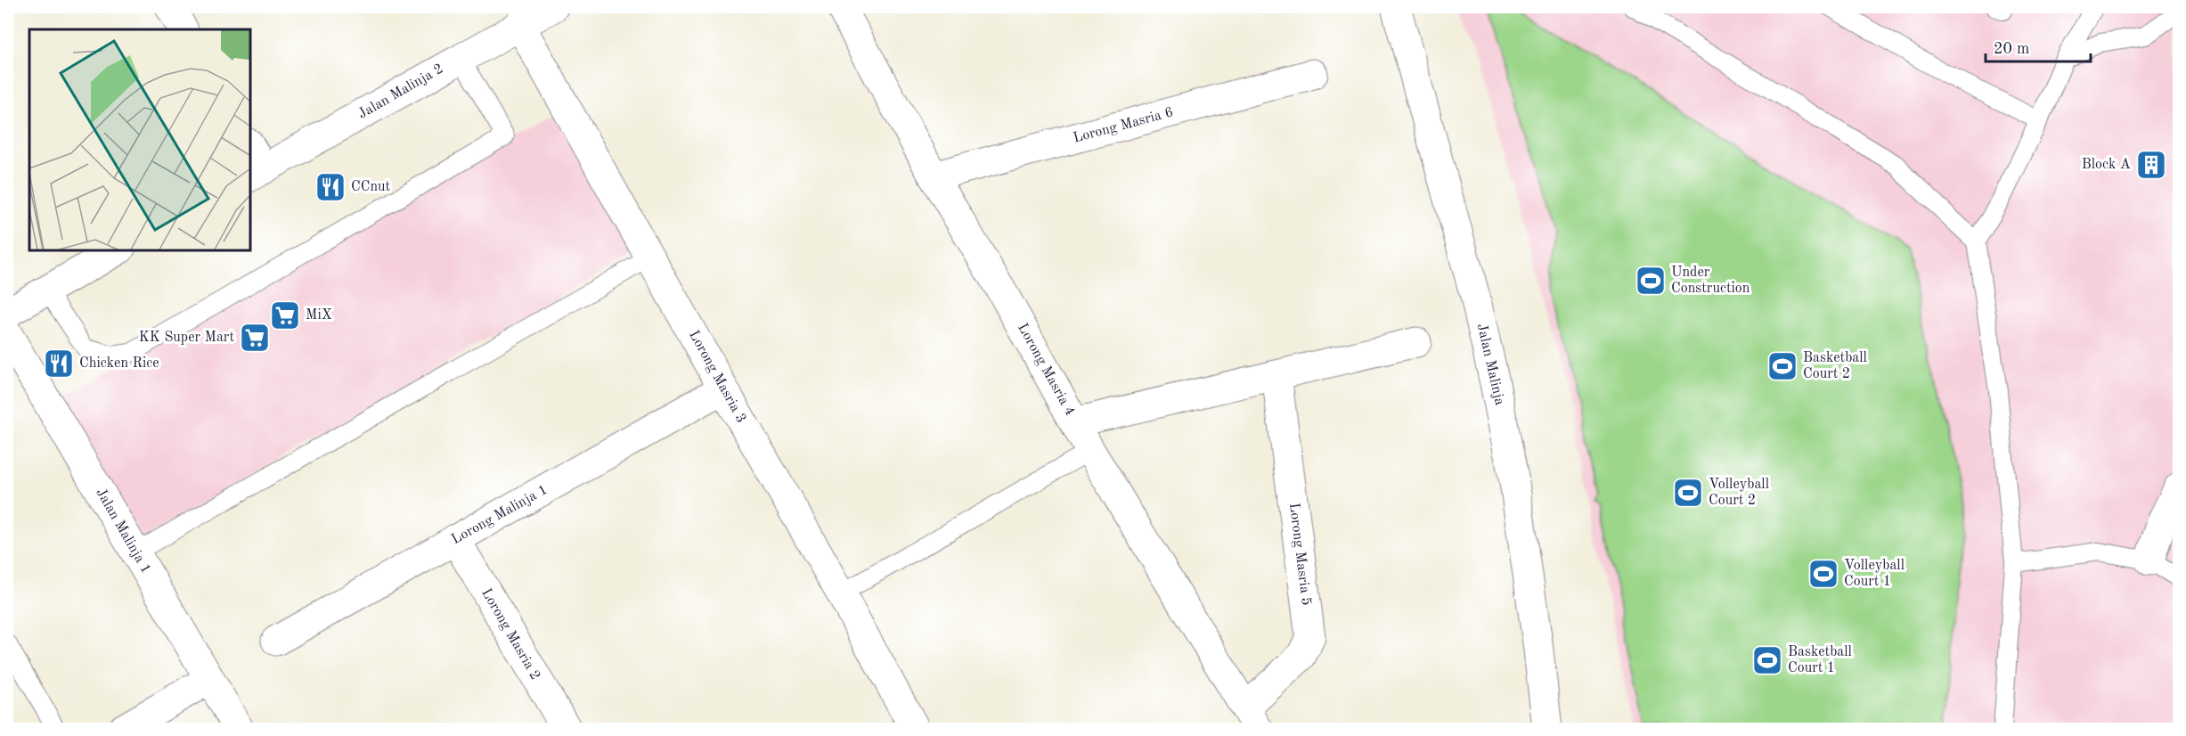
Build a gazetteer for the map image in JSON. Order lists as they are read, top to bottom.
{
  "streets": {
    "street": [
      "Jalan Malinja 2",
      "Lorong Masria 6",
      "Jalan Malinja",
      "Lorong Masria 4",
      "Lorong Masria 3",
      "Lorong Malinja 1",
      "Jalan Malinja 1",
      "Lorong Masria 5",
      "Lorong Masria 2"
    ]
  },
  "crossings": [
    ["Jalan Malinja 2", "Lorong Masria 3"],
    ["Lorong Masria 6", "Lorong Masria 4"],
    ["Lorong Masria 4", "Lorong Masria 5"],
    ["Lorong Masria 3", "Lorong Malinja 1"],
    ["Lorong Malinja 1", "Lorong Masria 2"]
  ],
  "places": {
    "building": ["Block A"],
    "restaurant": ["CCnut", "Chicken Rice"],
    "sports": [
      "Under Construction",
      "Basketball Court 2",
      "Volleyball Court 2",
      "Volleyball Court 1",
      "Basketball Court 1"
    ],
    "supermarket": ["MiX", "KK Super Mart"]
  },
  "scale_bar": "20 m"
}
